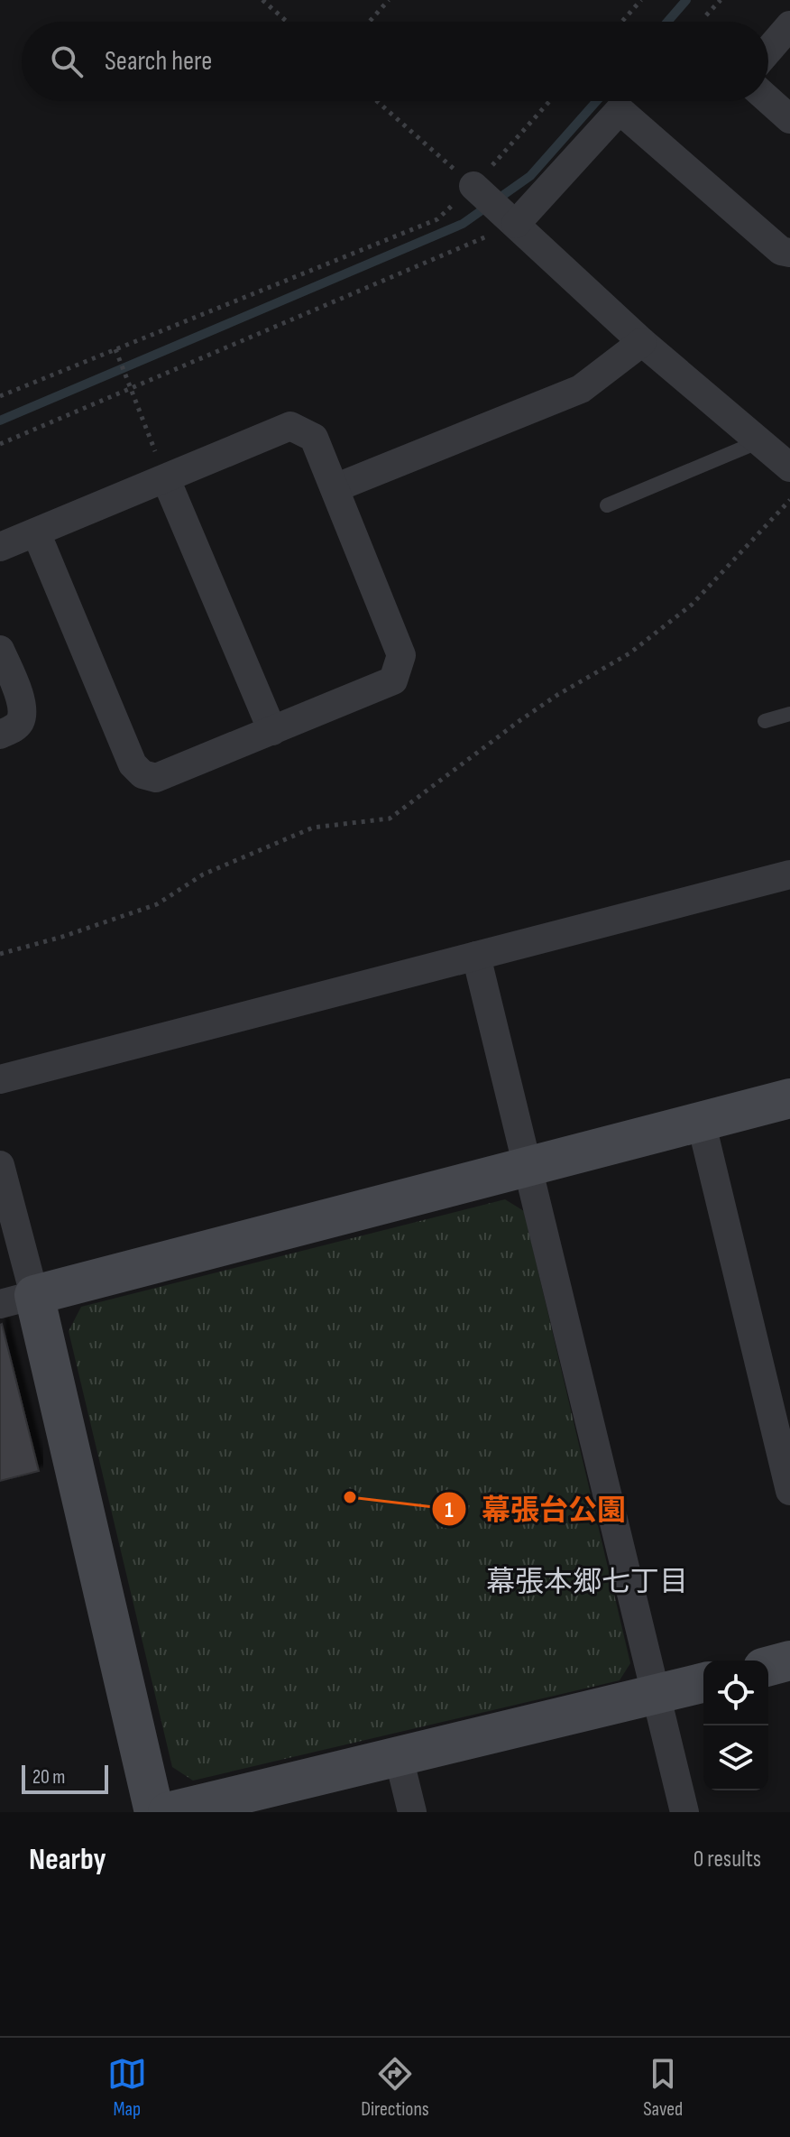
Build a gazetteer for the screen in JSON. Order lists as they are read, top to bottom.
{
  "districts": ["幕張本郷七丁目"],
  "places": ["幕張台公園"],
  "scale_bar": "20 m",
  "page": {
    "search": "Search here",
    "scale": "20 m",
    "heading": ["Nearby", "0 results"],
    "nav": ["Map", "Directions", "Saved"]
  }
}
